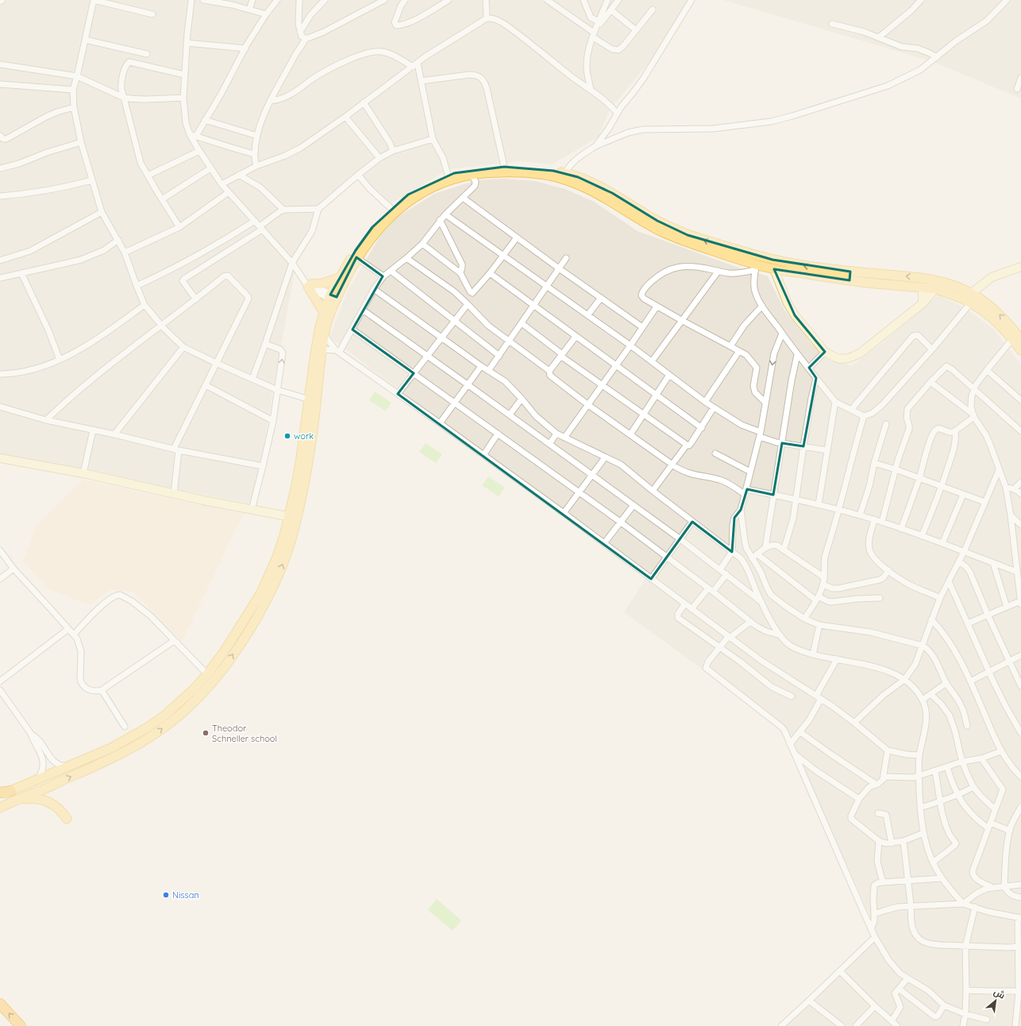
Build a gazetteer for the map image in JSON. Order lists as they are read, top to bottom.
{
  "places": ["work", "Theodor Schneller school", "Nissan"],
  "north": "top right"
}
